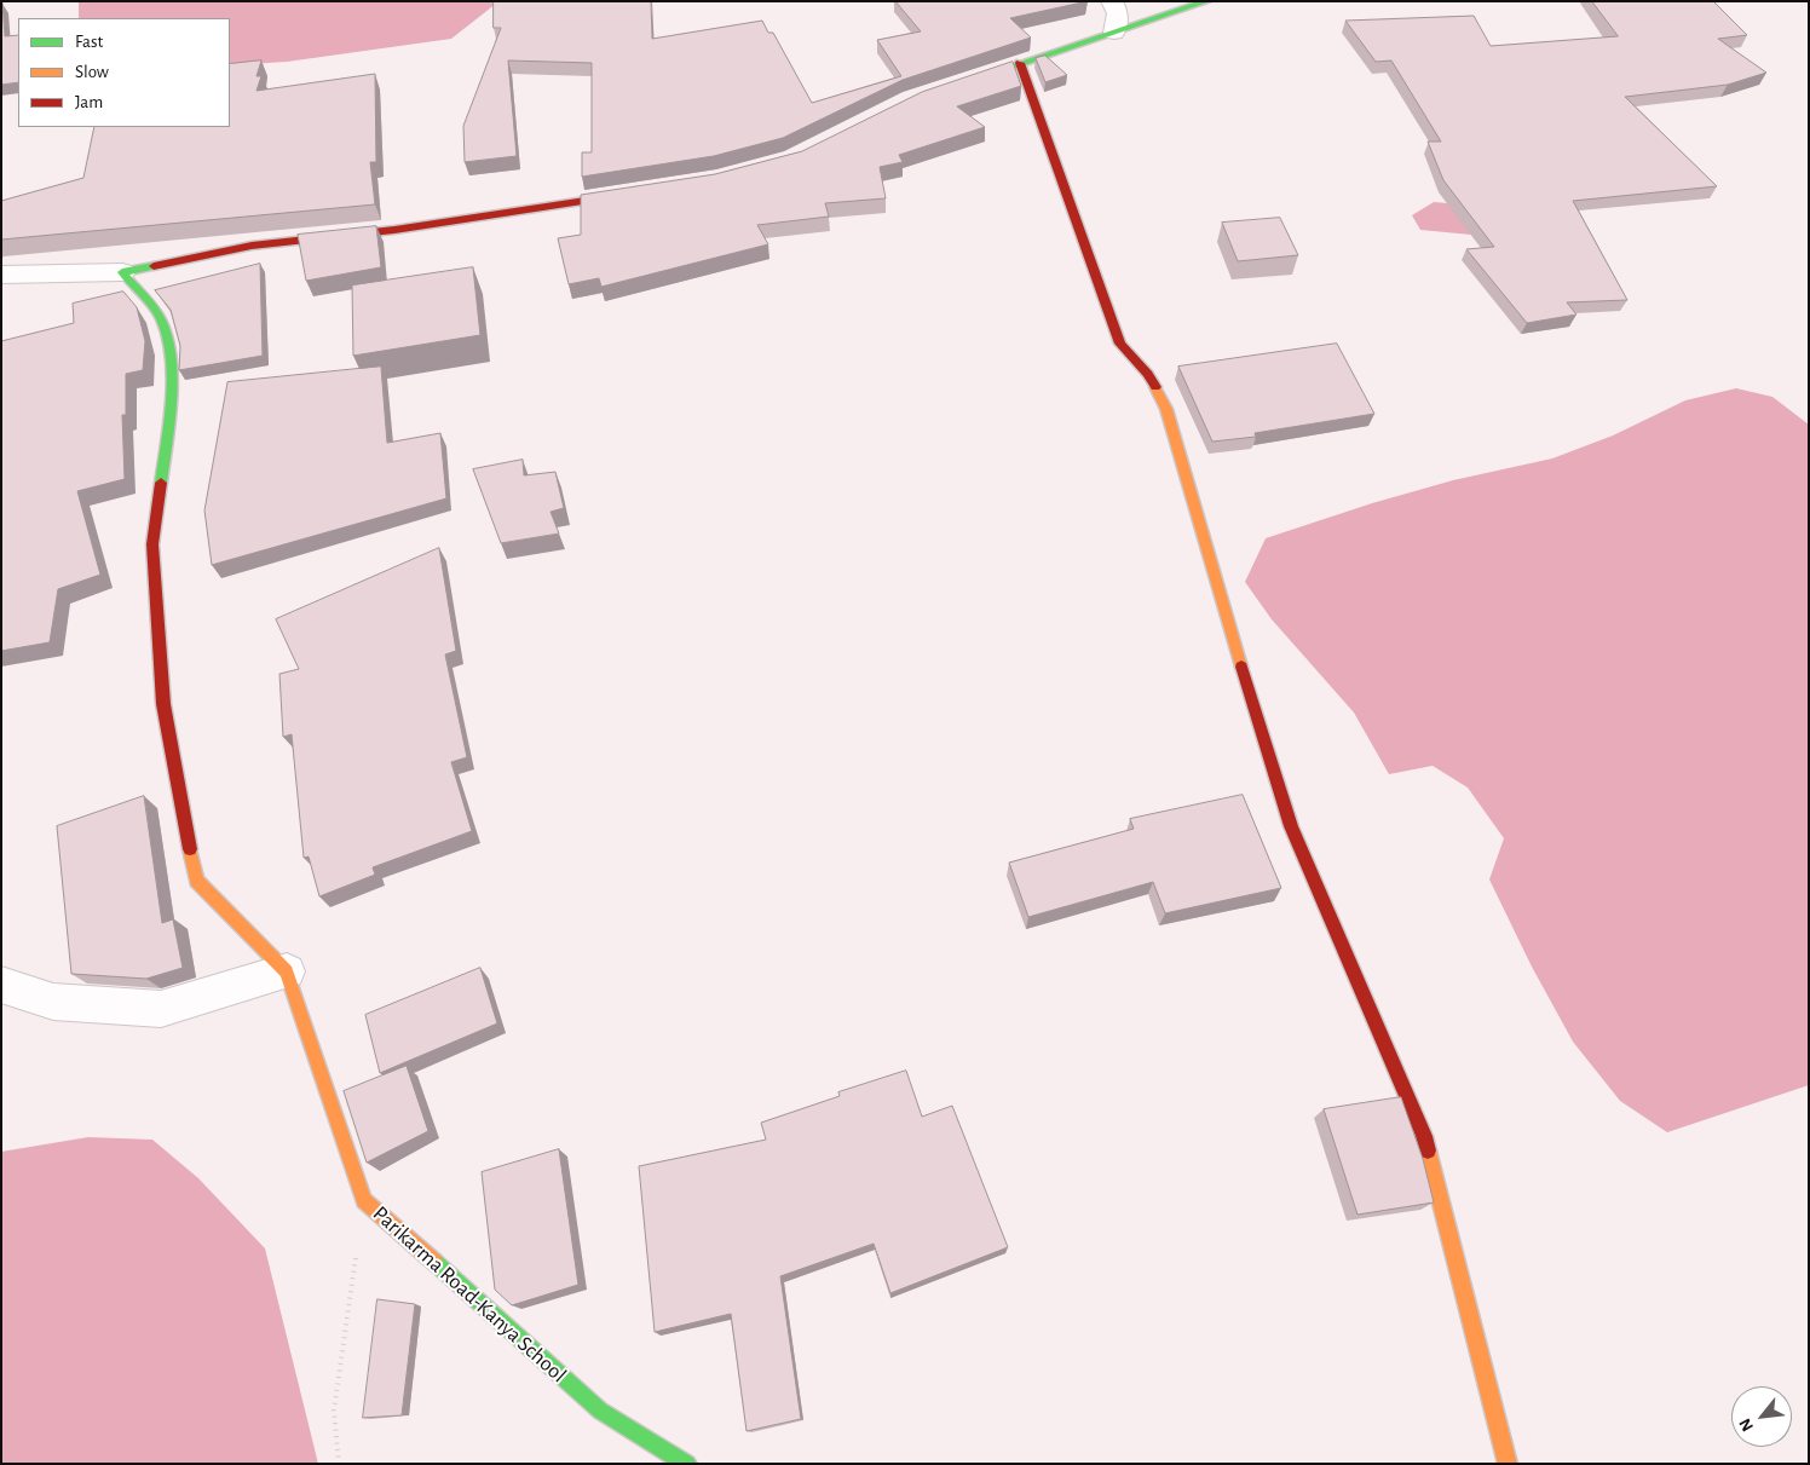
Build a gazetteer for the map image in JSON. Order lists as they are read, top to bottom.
{
  "streets": {
    "street": ["Parikarma Road-Kanya School"]
  },
  "legend": ["Fast", "Slow", "Jam"],
  "north": "bottom left"
}
